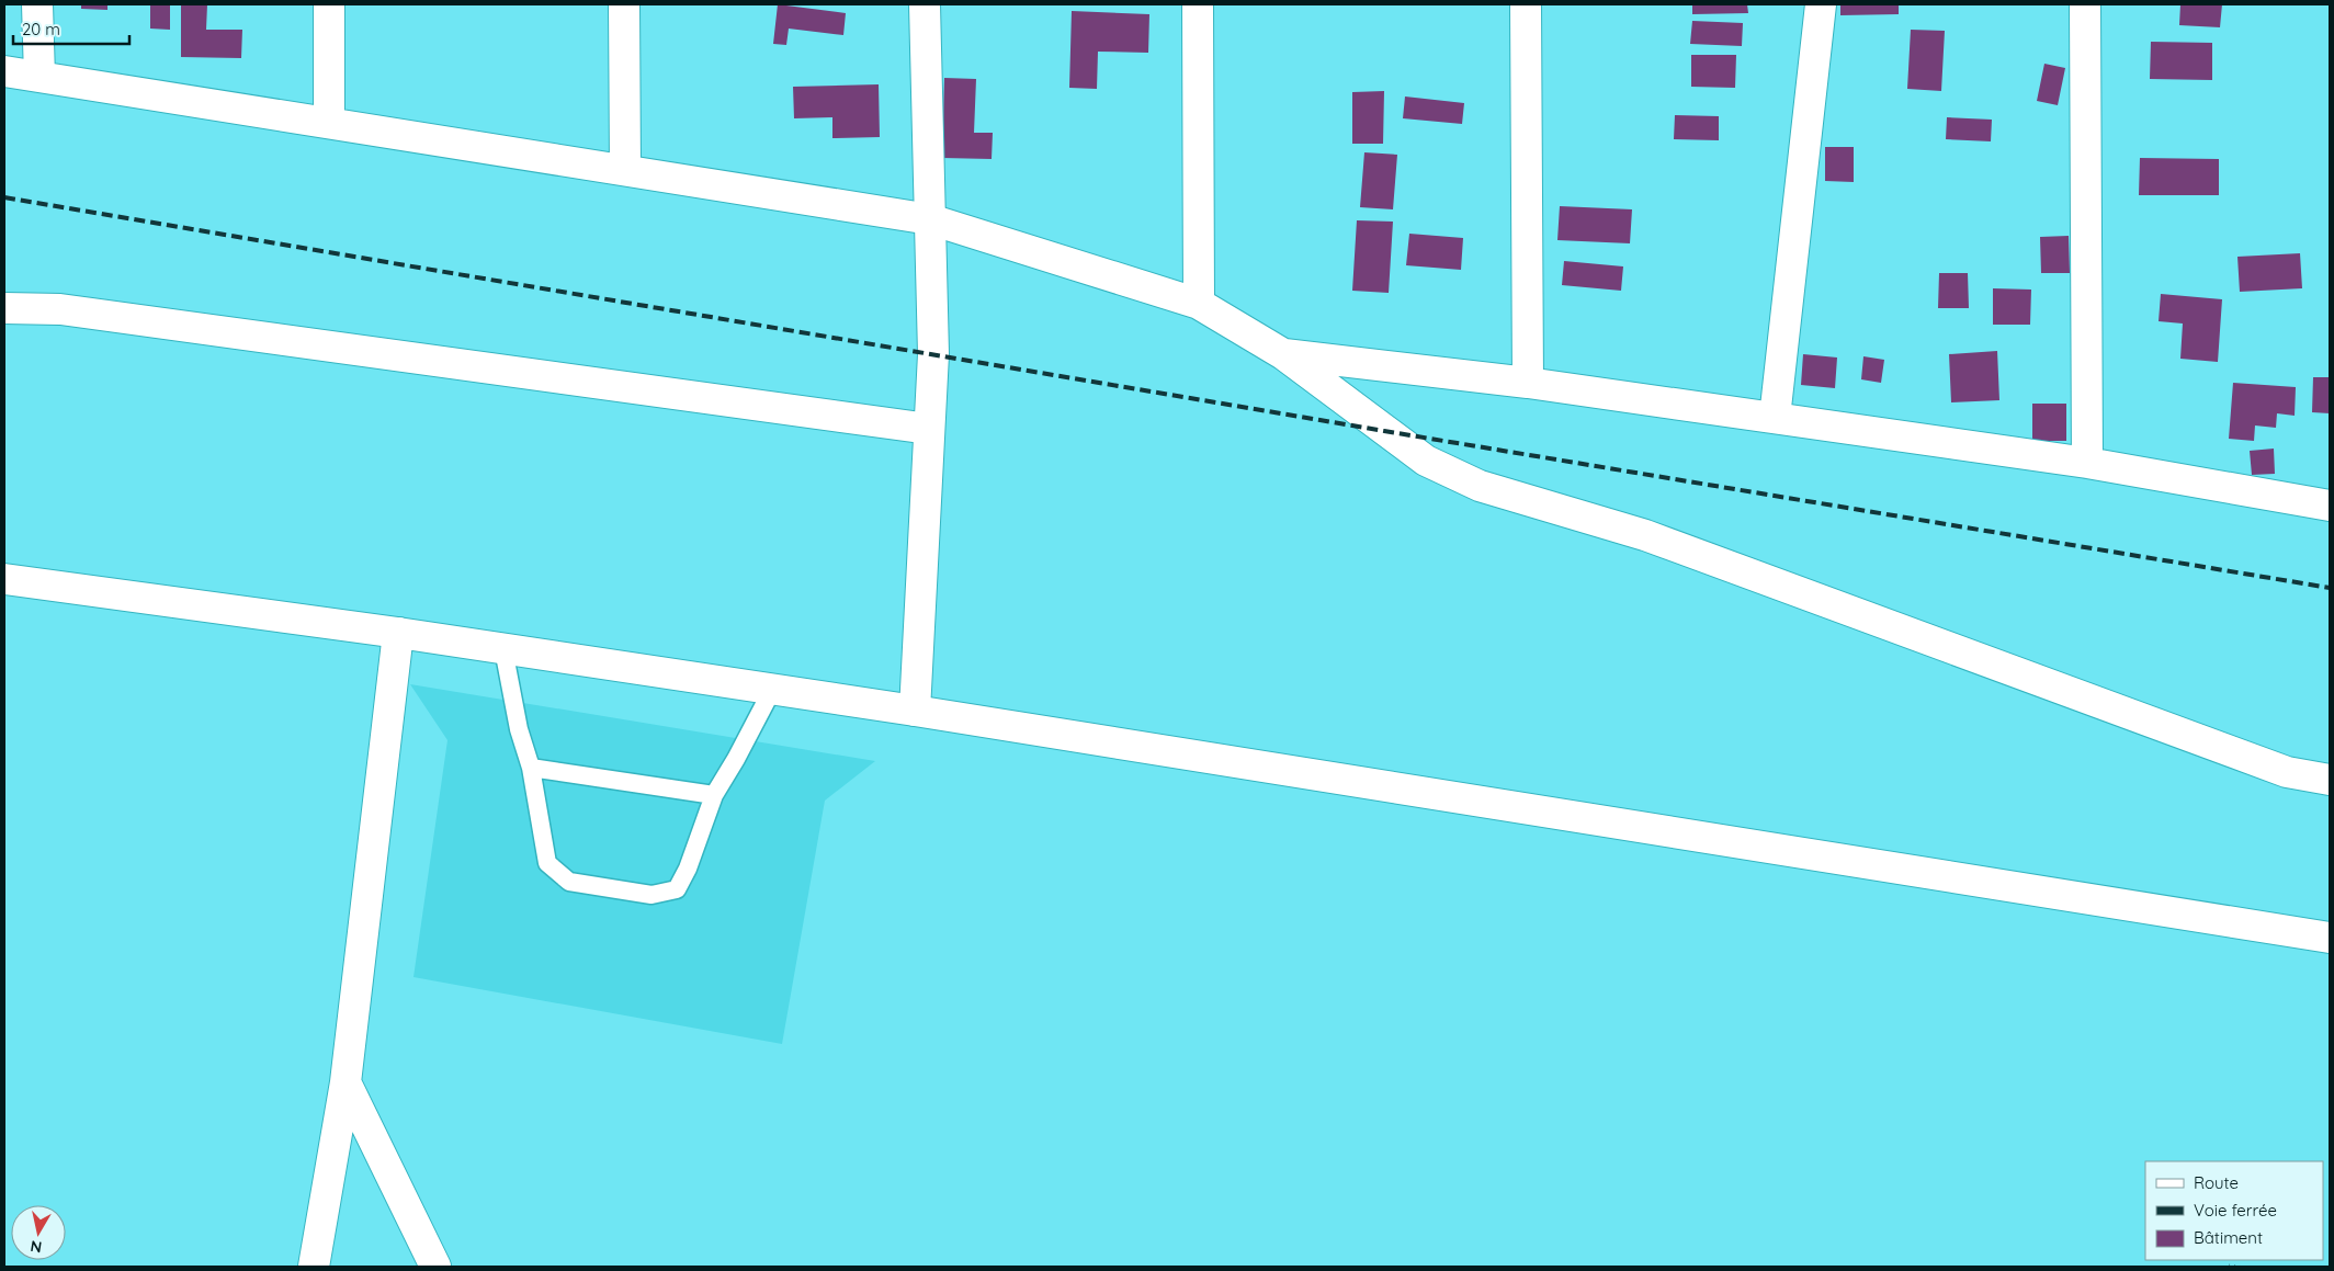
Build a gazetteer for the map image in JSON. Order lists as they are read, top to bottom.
{
  "legend": ["Route", "Voie ferrée", "Bâtiment"],
  "scale_bar": "20 m",
  "north": "bottom"
}
